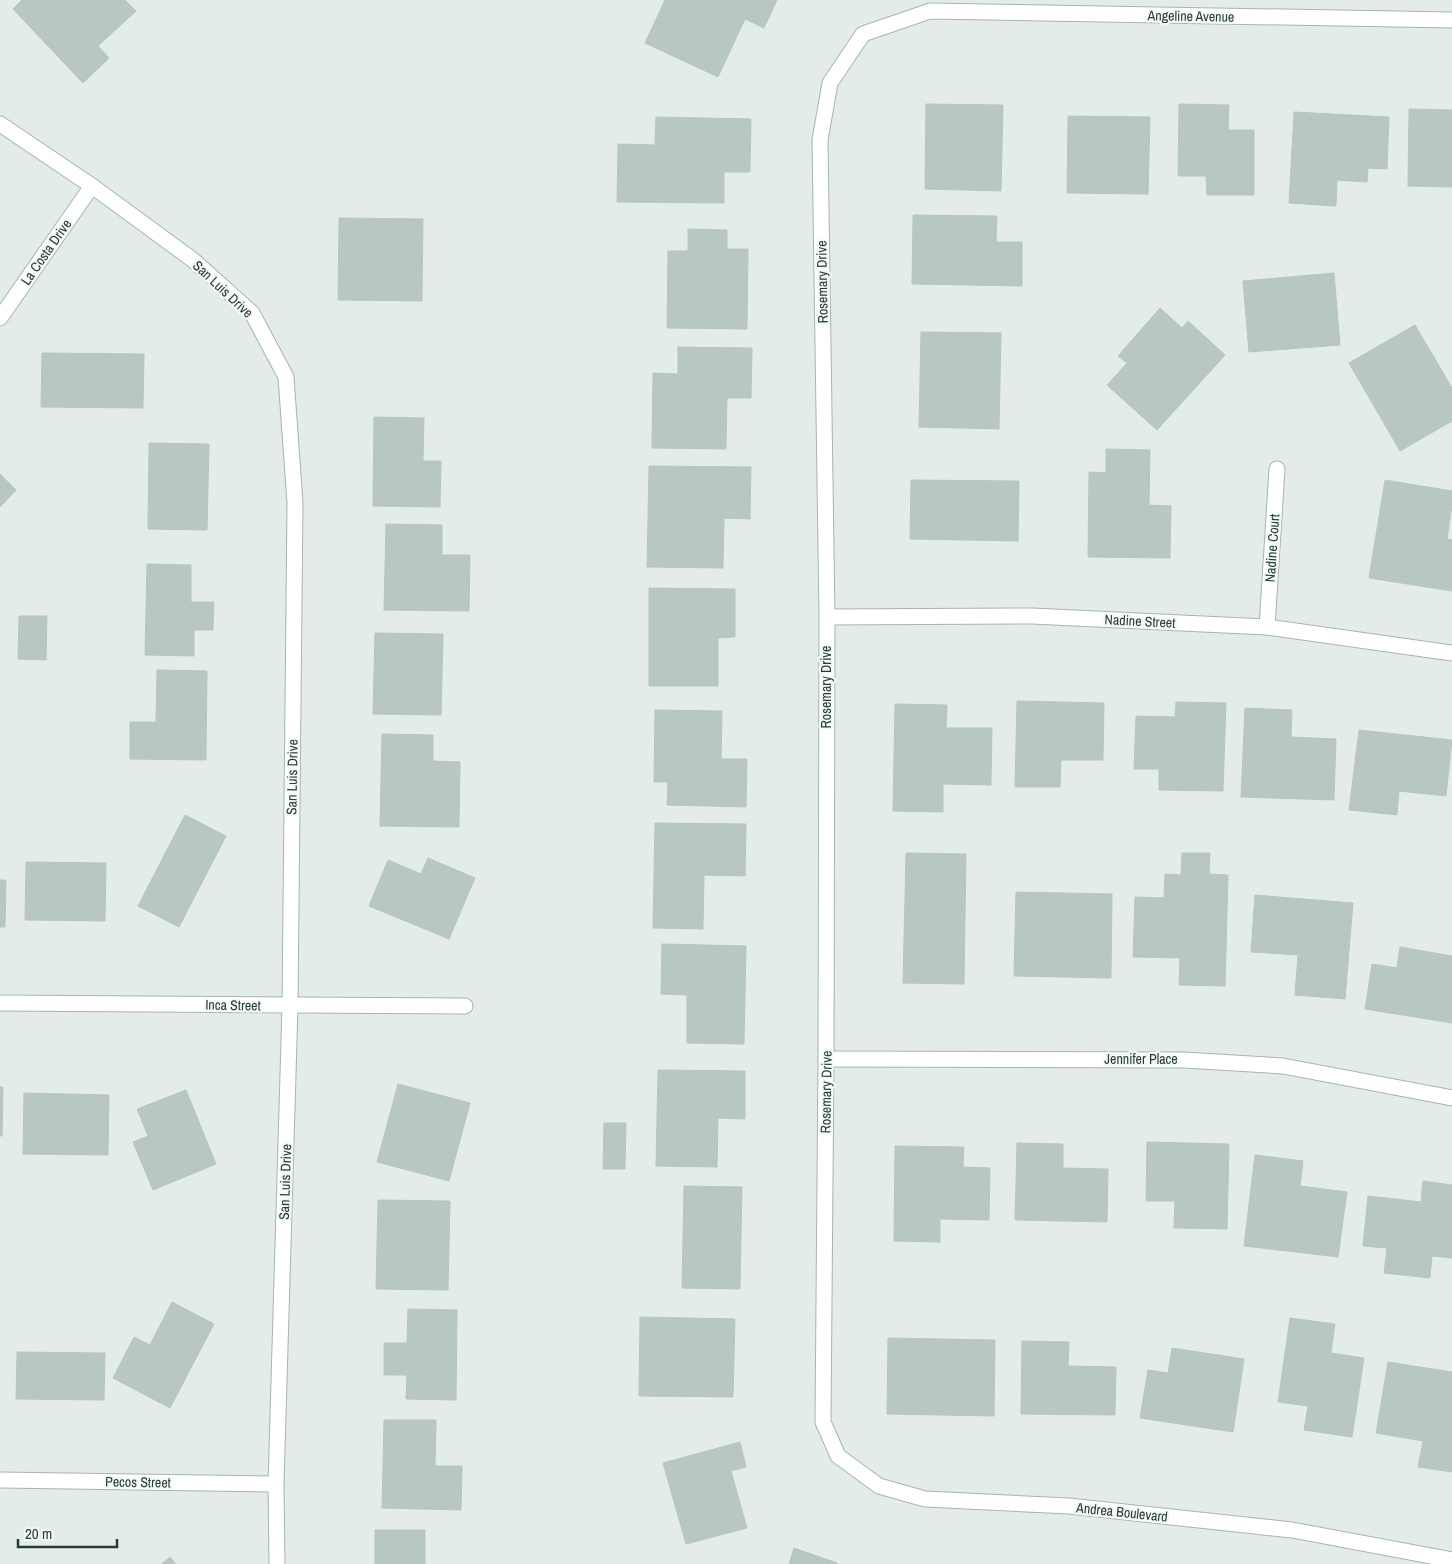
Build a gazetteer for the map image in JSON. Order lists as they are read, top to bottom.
{
  "streets": {
    "street": [
      "Angeline Avenue",
      "La Costa Drive",
      "Rosemary Drive",
      "San Luis Drive",
      "Nadine Court",
      "Nadine Street",
      "Inca Street",
      "Jennifer Place",
      "Pecos Street",
      "Andrea Boulevard"
    ]
  },
  "crossings": [
    ["Angeline Avenue", "Rosemary Drive"],
    ["La Costa Drive", "San Luis Drive"],
    ["Rosemary Drive", "Nadine Street"],
    ["Rosemary Drive", "Jennifer Place"],
    ["Rosemary Drive", "Andrea Boulevard"],
    ["San Luis Drive", "Inca Street"],
    ["San Luis Drive", "Pecos Street"],
    ["Nadine Court", "Nadine Street"]
  ],
  "scale_bar": "20 m"
}
